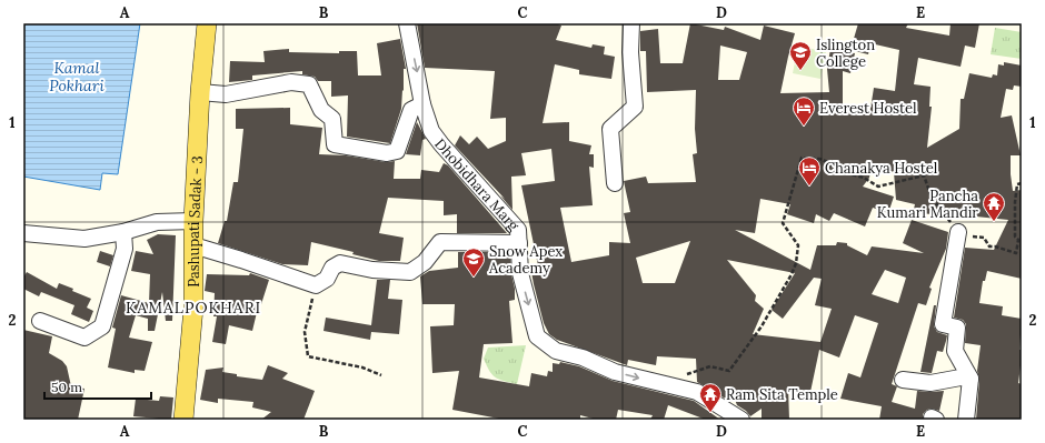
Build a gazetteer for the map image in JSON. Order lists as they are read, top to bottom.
{
  "streets": {
    "main road": ["Pashupati Sadak - 3"],
    "street": ["Dhobidhara Marg"]
  },
  "one_way": ["Dhobidhara Marg"],
  "districts": ["KAMALPOKHARI"],
  "water": ["Kamal Pokhari"],
  "places": {
    "school or university": ["Islington College", "Snow Apex Academy"],
    "hotel": ["Everest Hostel", "Chanakya Hostel"],
    "temple": ["Pancha Kumari Mandir", "Ram Sita Temple"]
  },
  "scale_bar": "50 m",
  "grid": {
    "columns": [
      "A",
      "B",
      "C",
      "D",
      "E"
    ],
    "rows": ["1", "2"]
  }
}
